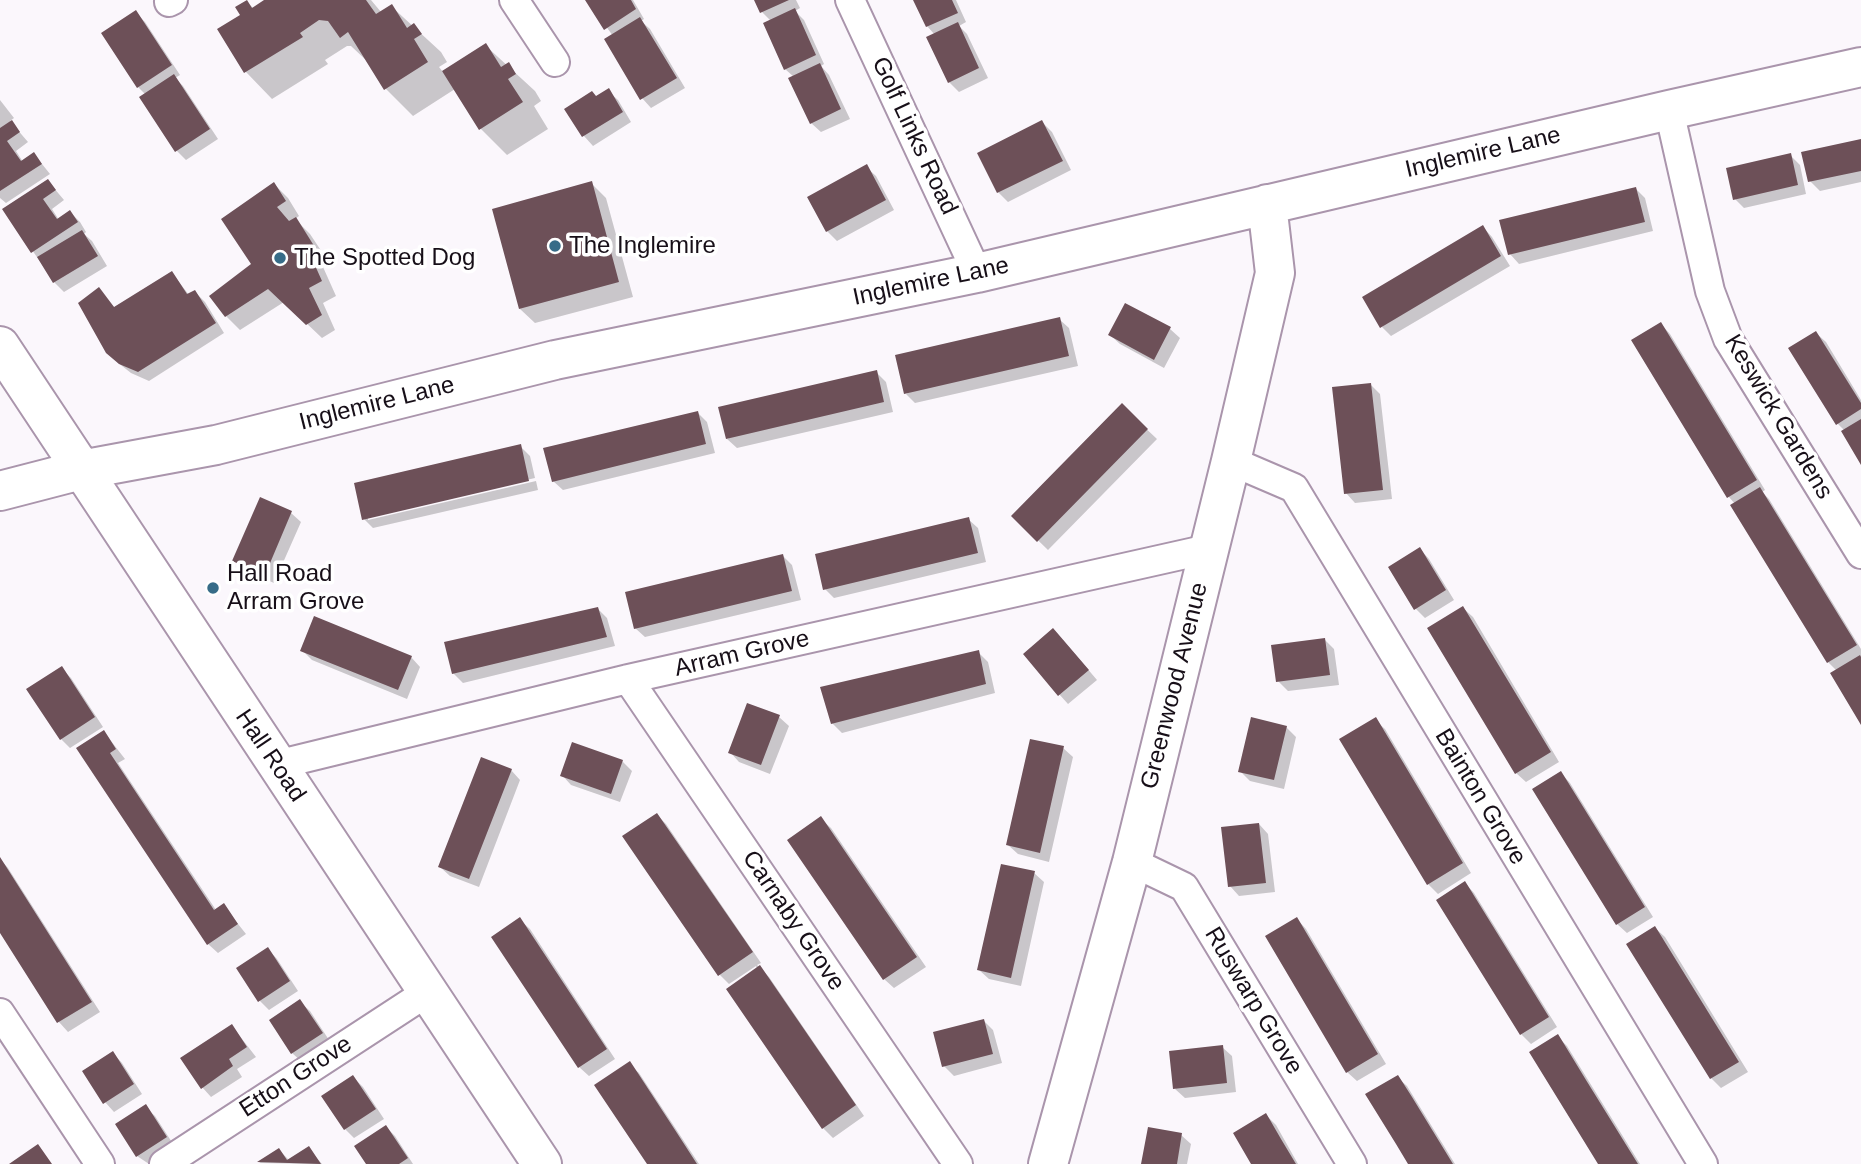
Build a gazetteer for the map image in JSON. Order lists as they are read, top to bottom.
{
  "streets": {
    "street": [
      "Golf Links Road",
      "Inglemire Lane",
      "Keswick Gardens",
      "Arram Grove",
      "Greenwood Avenue",
      "Hall Road",
      "Bainton Grove",
      "Carnaby Grove",
      "Ruswarp Grove",
      "Etton Grove"
    ]
  },
  "crossings": [
    ["Golf Links Road", "Inglemire Lane"],
    ["Inglemire Lane", "Keswick Gardens"],
    ["Inglemire Lane", "Greenwood Avenue"],
    ["Inglemire Lane", "Hall Road"],
    ["Arram Grove", "Greenwood Avenue"],
    ["Arram Grove", "Hall Road"],
    ["Arram Grove", "Carnaby Grove"],
    ["Greenwood Avenue", "Bainton Grove"],
    ["Greenwood Avenue", "Ruswarp Grove"],
    ["Hall Road", "Etton Grove"]
  ],
  "places": ["The Inglemire", "The Spotted Dog", "Hall Road Arram Grove"]
}
